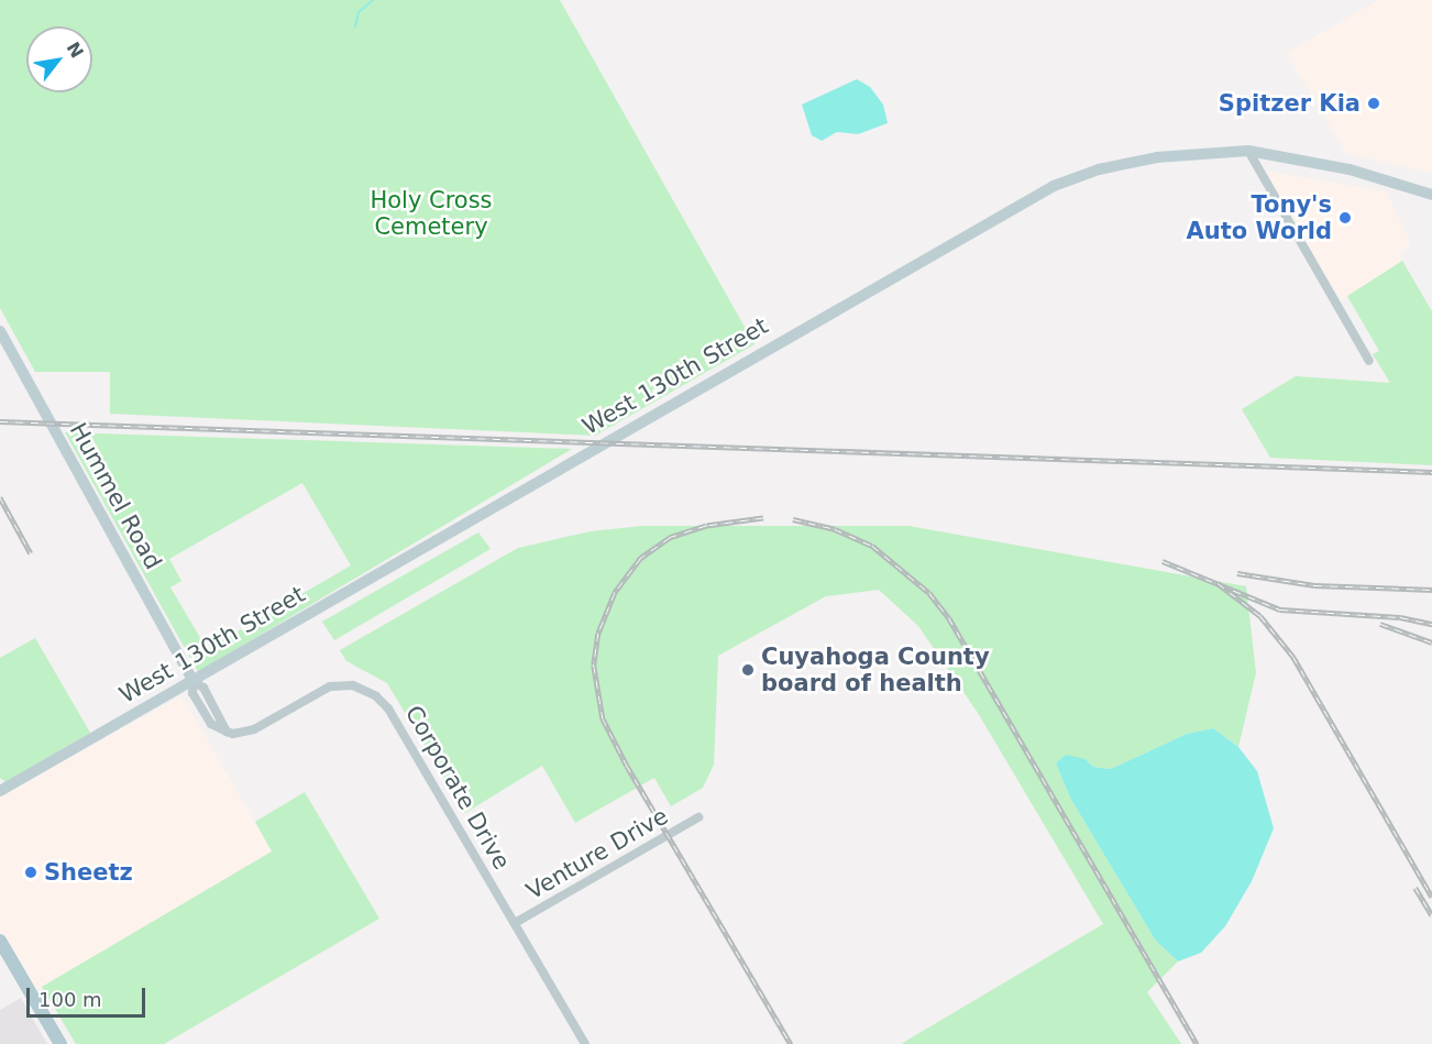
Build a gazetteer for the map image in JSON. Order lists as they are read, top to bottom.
{
  "streets": {
    "main road": ["West 130th Street", "Hummel Road"],
    "street": ["Corporate Drive", "Venture Drive"]
  },
  "crossings": [
    ["West 130th Street", "Hummel Road"],
    ["West 130th Street", "Corporate Drive"],
    ["Hummel Road", "Corporate Drive"],
    ["Corporate Drive", "Venture Drive"]
  ],
  "parks": ["Holy Cross Cemetery"],
  "places": [
    "Spitzer Kia",
    "Tony's Auto World",
    "Cuyahoga County board of health",
    "Sheetz"
  ],
  "scale_bar": "100 m",
  "north": "top right"
}
